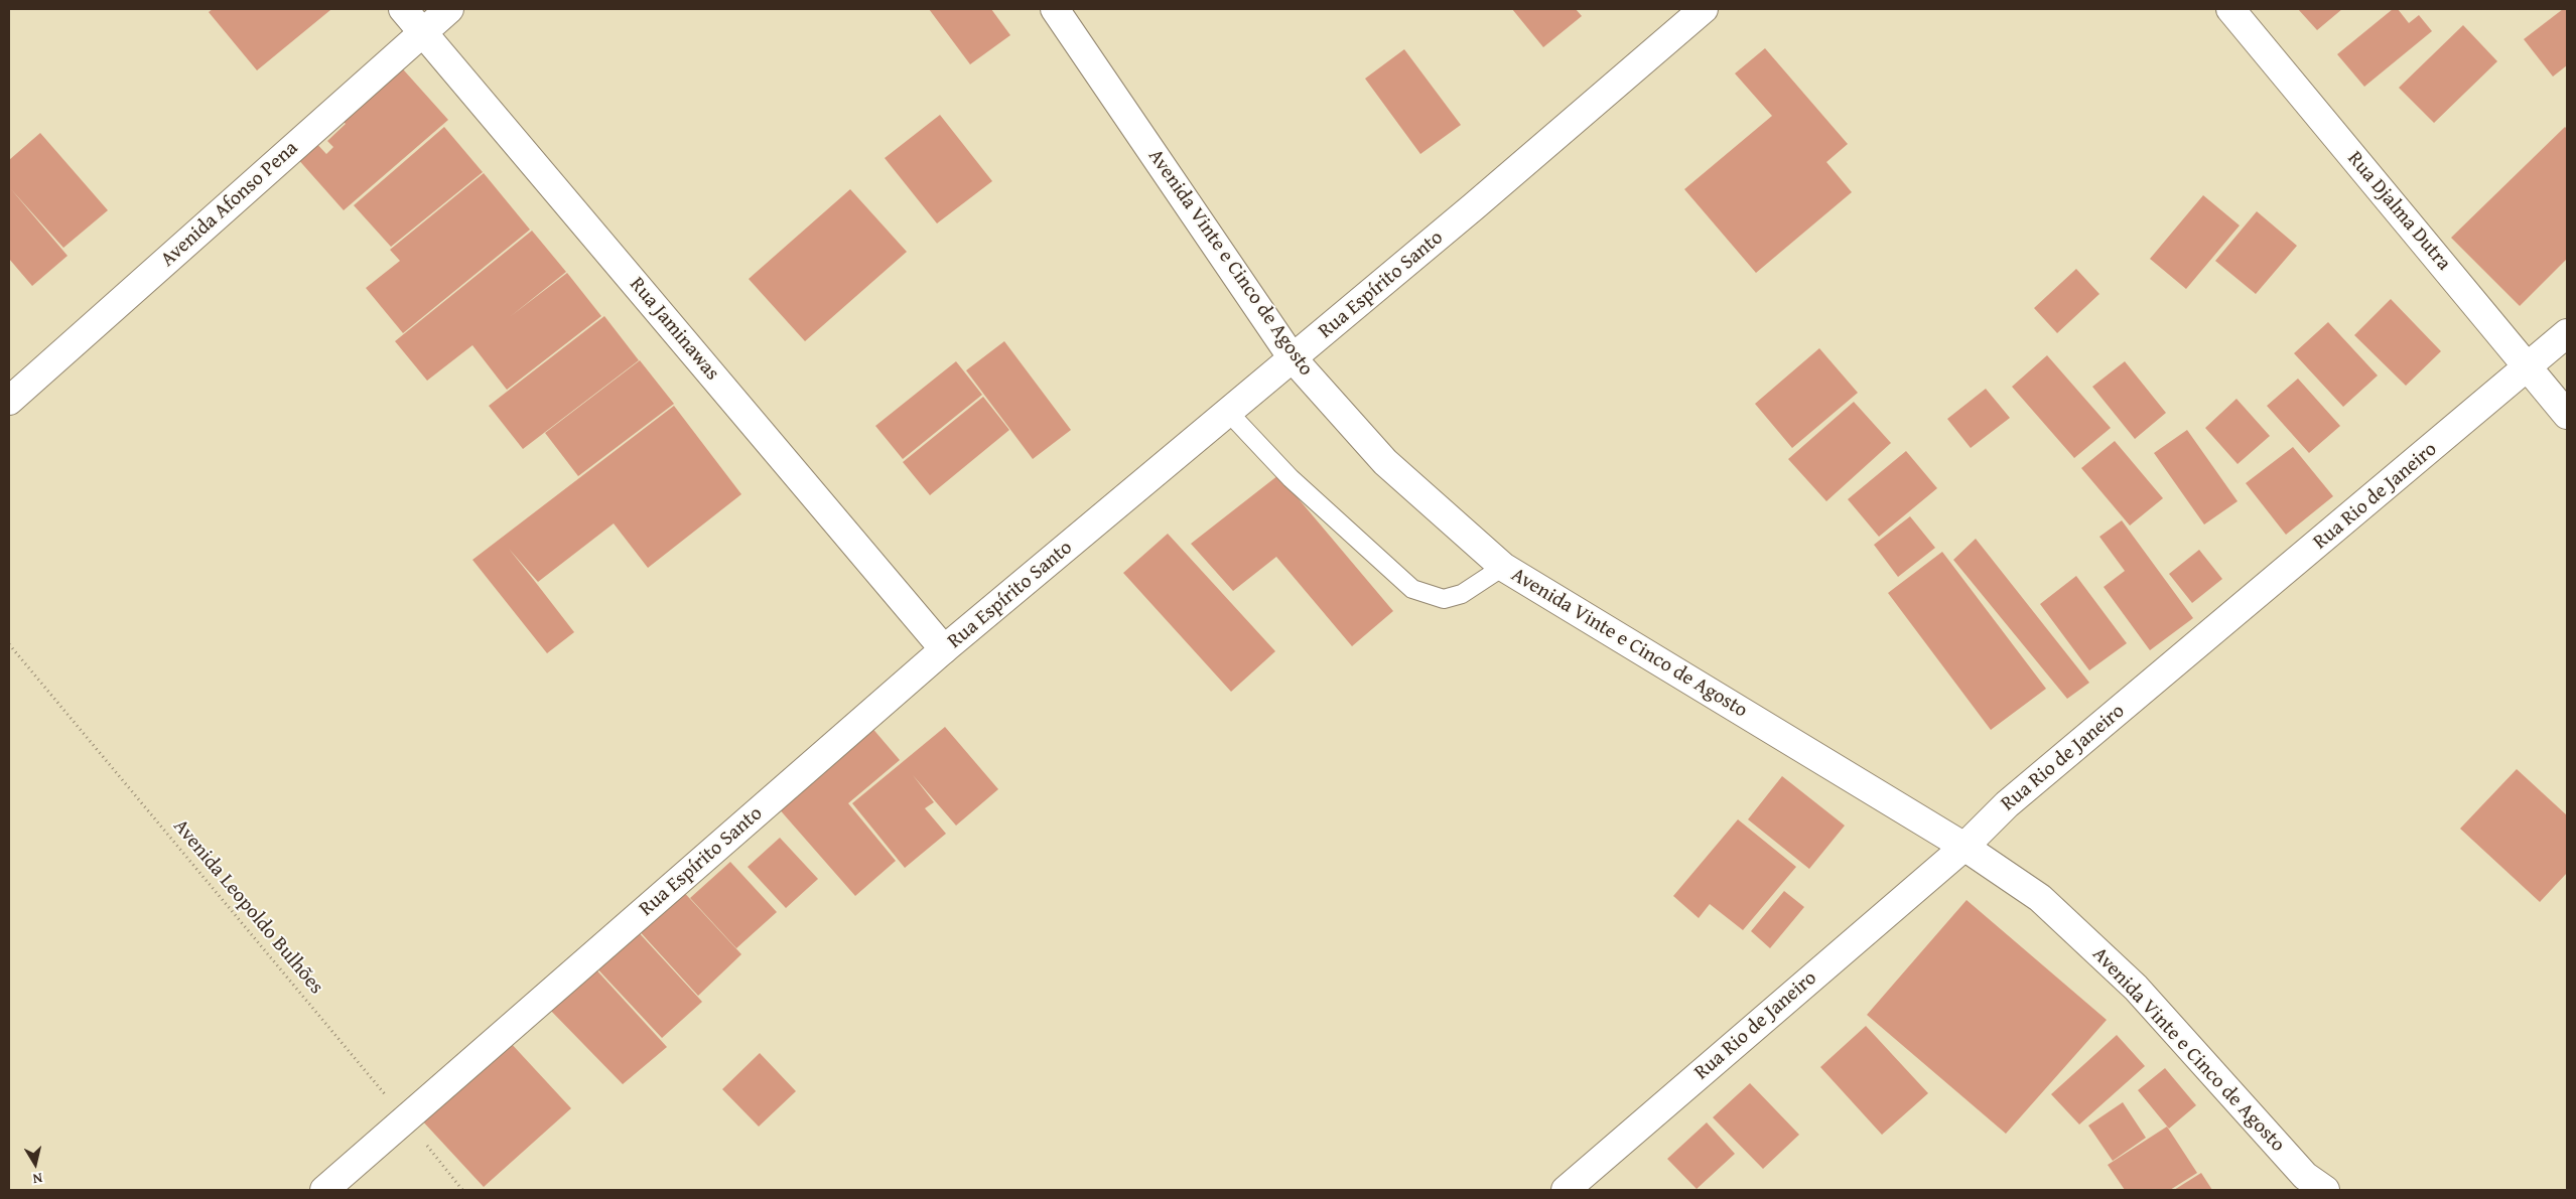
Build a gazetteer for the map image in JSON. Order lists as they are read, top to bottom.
{
  "streets": {
    "street": [
      "Avenida Afonso Pena",
      "Rua Djalma Dutra",
      "Avenida Vinte e Cinco de Agosto",
      "Rua Espírito Santo",
      "Rua Jaminawas",
      "Rua Rio de Janeiro"
    ],
    "path": ["Avenida Leopoldo Bulhões"]
  },
  "crossings": [
    ["Avenida Afonso Pena", "Rua Jaminawas"],
    ["Rua Djalma Dutra", "Rua Rio de Janeiro"],
    ["Avenida Vinte e Cinco de Agosto", "Rua Espírito Santo"],
    ["Avenida Vinte e Cinco de Agosto", "Rua Rio de Janeiro"],
    ["Rua Espírito Santo", "Rua Jaminawas"],
    ["Rua Espírito Santo", "Avenida Leopoldo Bulhões"]
  ],
  "north": "bottom"
}
